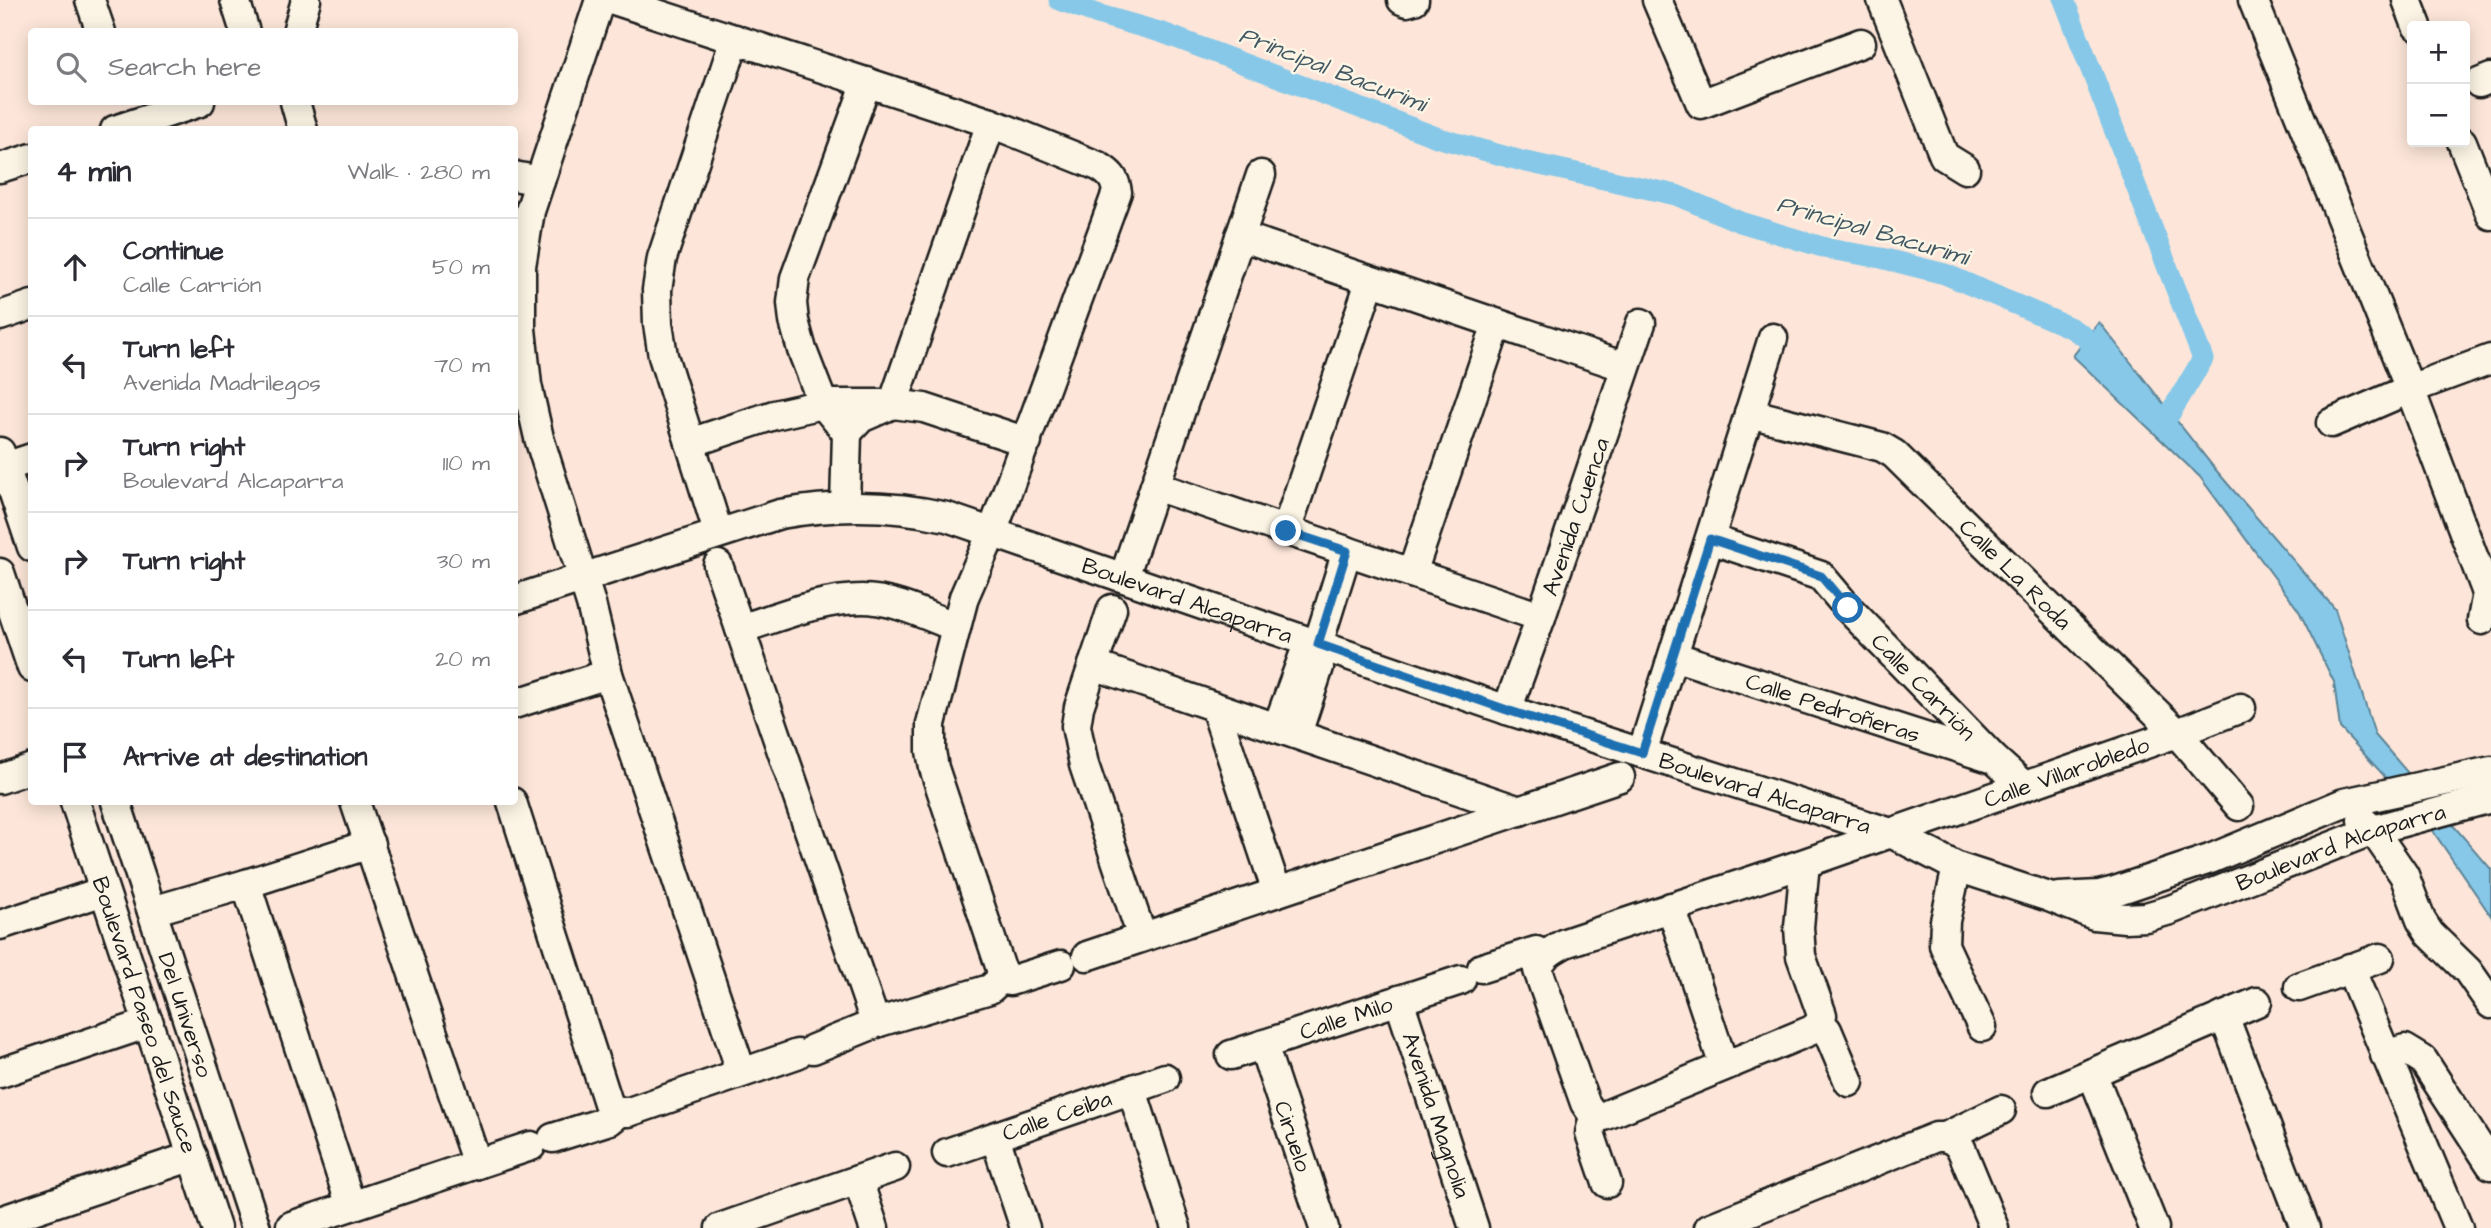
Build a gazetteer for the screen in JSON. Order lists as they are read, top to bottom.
{
  "streets": {
    "street": [
      "Avenida Cuenca",
      "Calle La Roda",
      "Boulevard Alcaparra",
      "Calle Carrión",
      "Calle Pedroñeras",
      "Calle Villarobledo",
      "Boulevard Paseo del Sauce",
      "Del Universo",
      "Calle Milo",
      "Avenida Magnolia",
      "Calle Ceiba",
      "Ciruelo"
    ]
  },
  "crossings": [
    ["Avenida Cuenca", "Boulevard Alcaparra"],
    ["Calle La Roda", "Calle Villarobledo"],
    ["Boulevard Alcaparra", "Calle Villarobledo"],
    ["Calle Carrión", "Calle Pedroñeras"],
    ["Calle Carrión", "Calle Villarobledo"],
    ["Calle Villarobledo", "Calle Milo"],
    ["Calle Milo", "Avenida Magnolia"],
    ["Calle Milo", "Ciruelo"]
  ],
  "water": ["Principal Bacurimi"],
  "page": {
    "map_buttons": ["+", "−"],
    "search": "Search here",
    "heading": ["4 min", "Walk · 280 m"],
    "list": [
      ["Continue", "Calle Carrión", "50 m"],
      ["Turn left", "Avenida Madrilegos", "70 m"],
      ["Turn right", "Boulevard Alcaparra", "110 m"],
      ["Turn right", "30 m"],
      ["Turn left", "20 m"],
      "Arrive at destination"
    ]
  }
}
